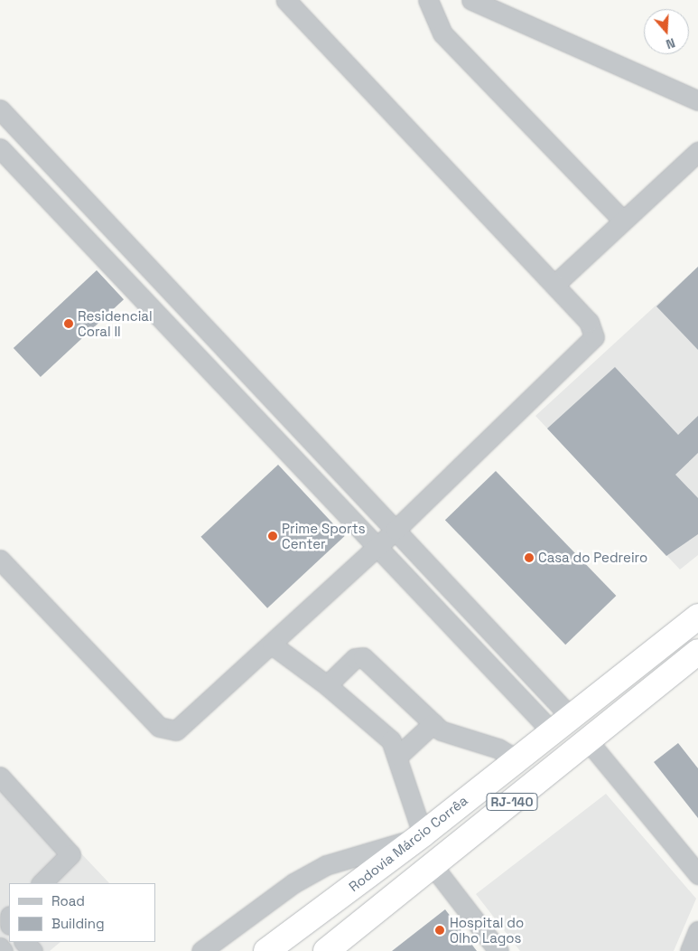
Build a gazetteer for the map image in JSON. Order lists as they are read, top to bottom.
{
  "streets": {
    "highway": ["RJ-140", "Rodovia Márcio Corrêa"]
  },
  "places": [
    "Residencial Coral II",
    "Prime Sports Center",
    "Casa do Pedreiro",
    "Hospital do Olho Lagos"
  ],
  "legend": ["Road", "Building"],
  "north": "bottom"
}
